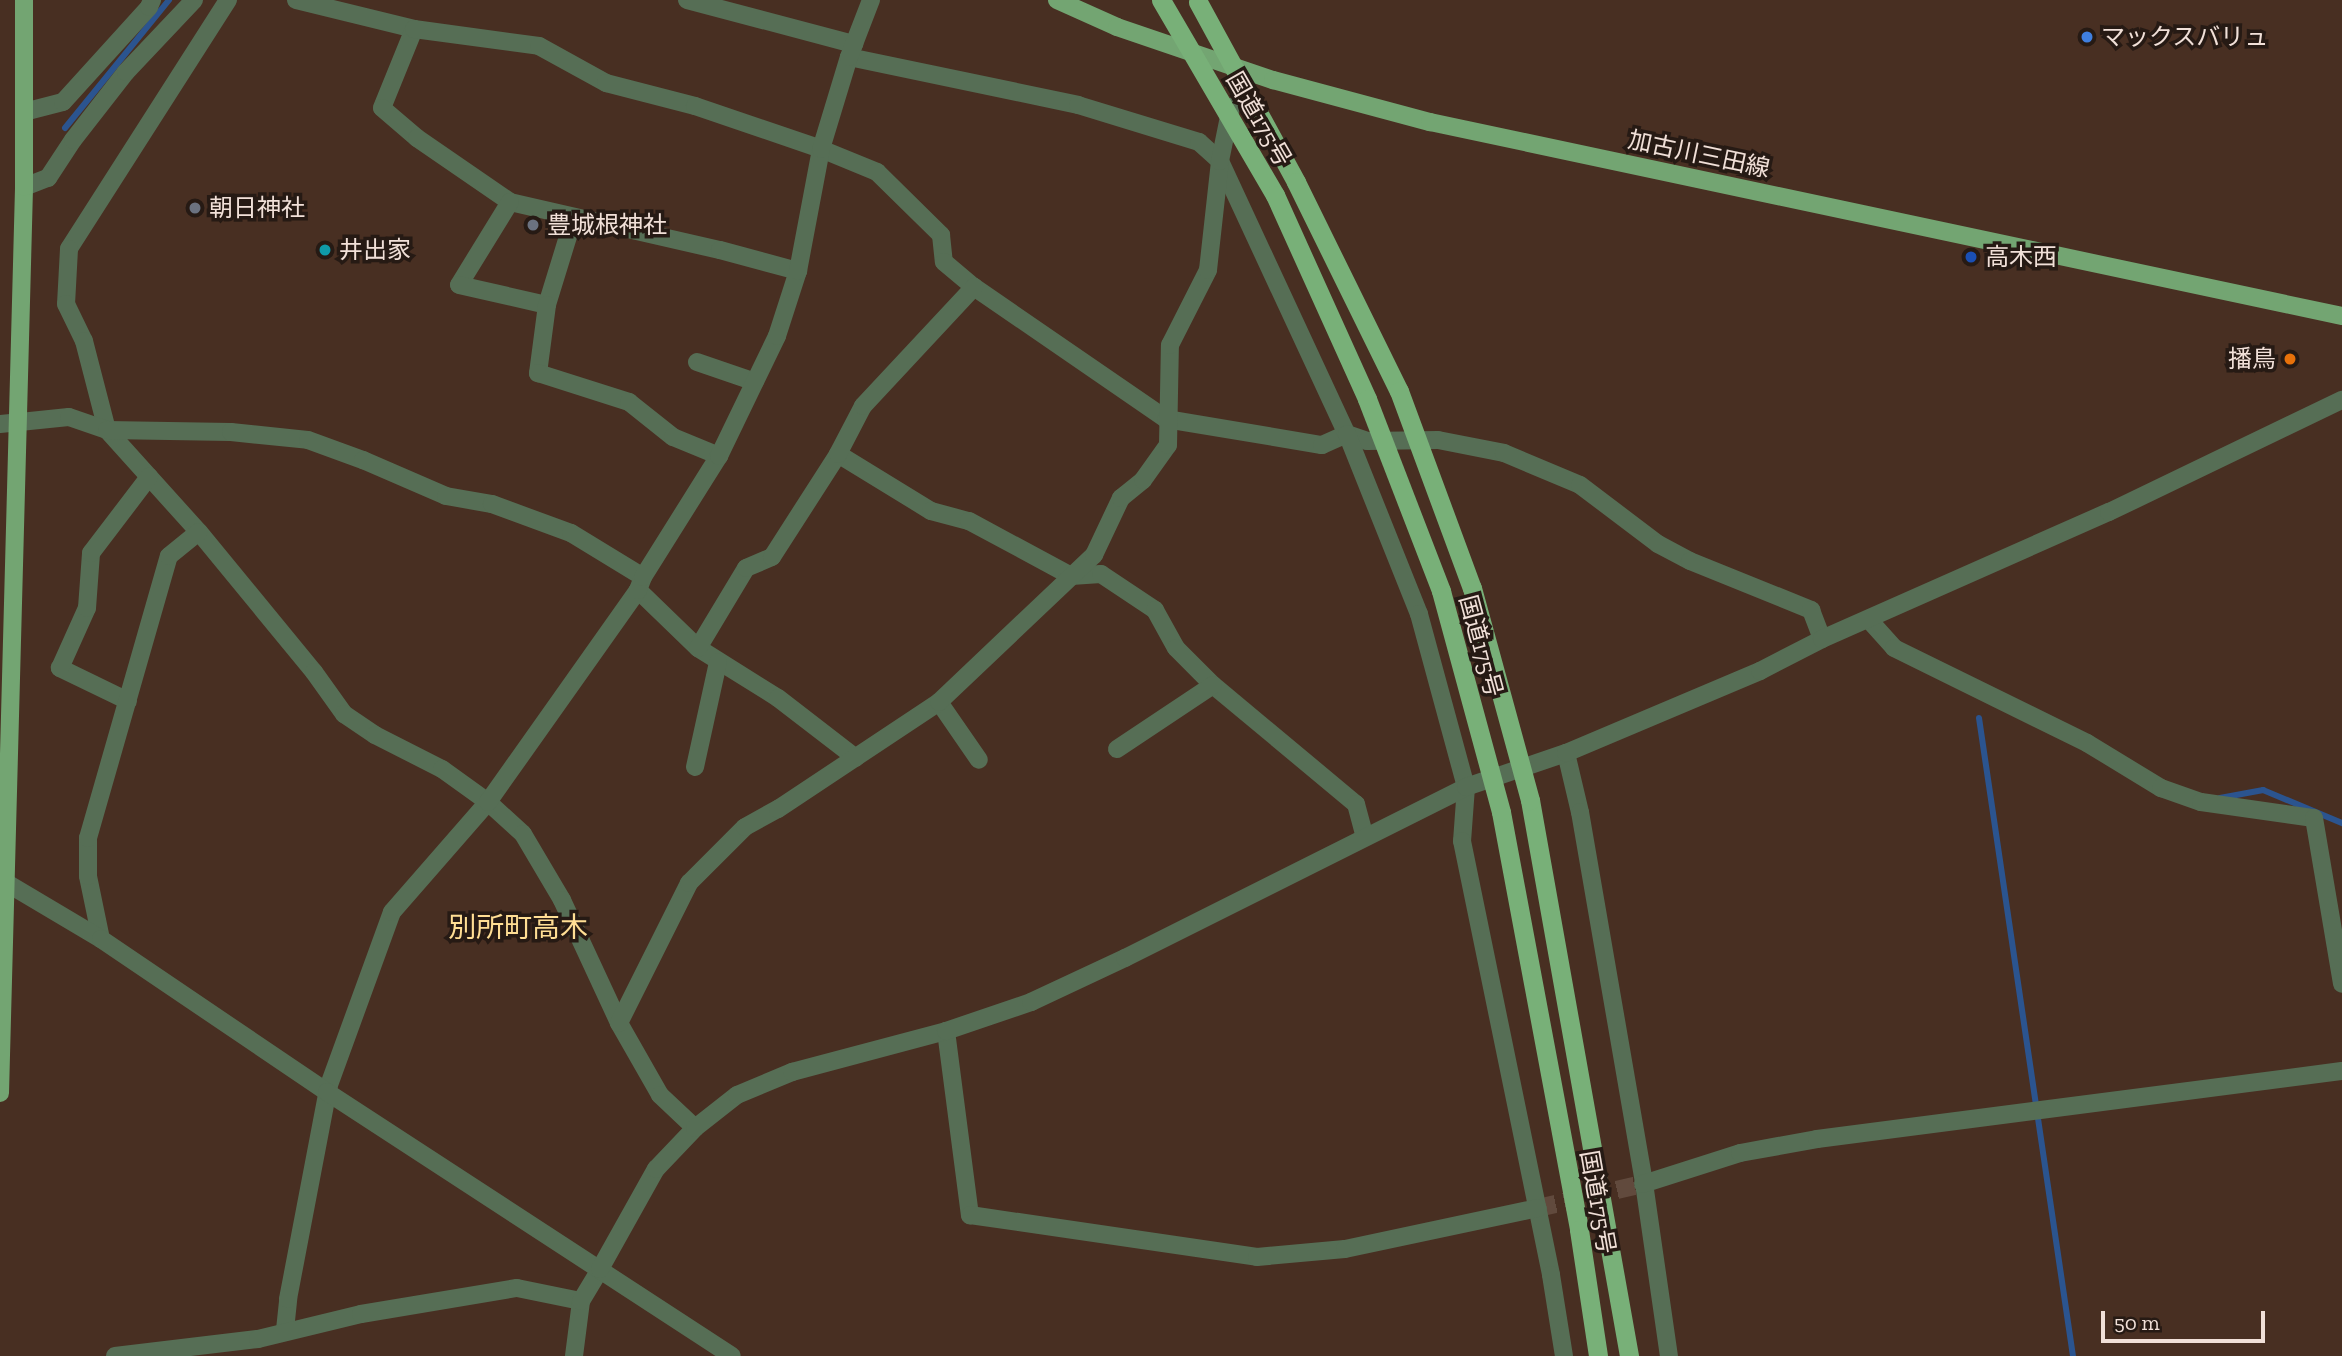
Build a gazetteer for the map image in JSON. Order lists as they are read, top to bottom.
{
  "streets": {
    "highway": ["国道175号"],
    "main road": ["加古川三田線"]
  },
  "districts": ["別所町高木"],
  "places": [
    "マックスバリュ",
    "朝日神社",
    "豊城根神社",
    "井出家",
    "高木西",
    "播鳥"
  ],
  "scale_bar": "50 m"
}
